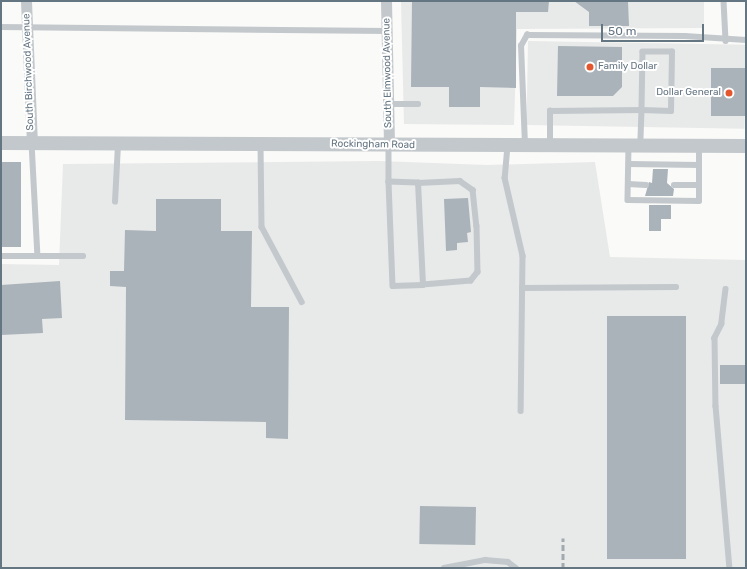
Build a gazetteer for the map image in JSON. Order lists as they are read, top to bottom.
{
  "streets": {
    "street": ["South Birchwood Avenue", "South Elmwood Avenue", "Rockingham Road"]
  },
  "crossings": [
    ["South Birchwood Avenue", "Rockingham Road"],
    ["South Elmwood Avenue", "Rockingham Road"]
  ],
  "places": ["Family Dollar", "Dollar General"],
  "scale_bar": "50 m"
}
